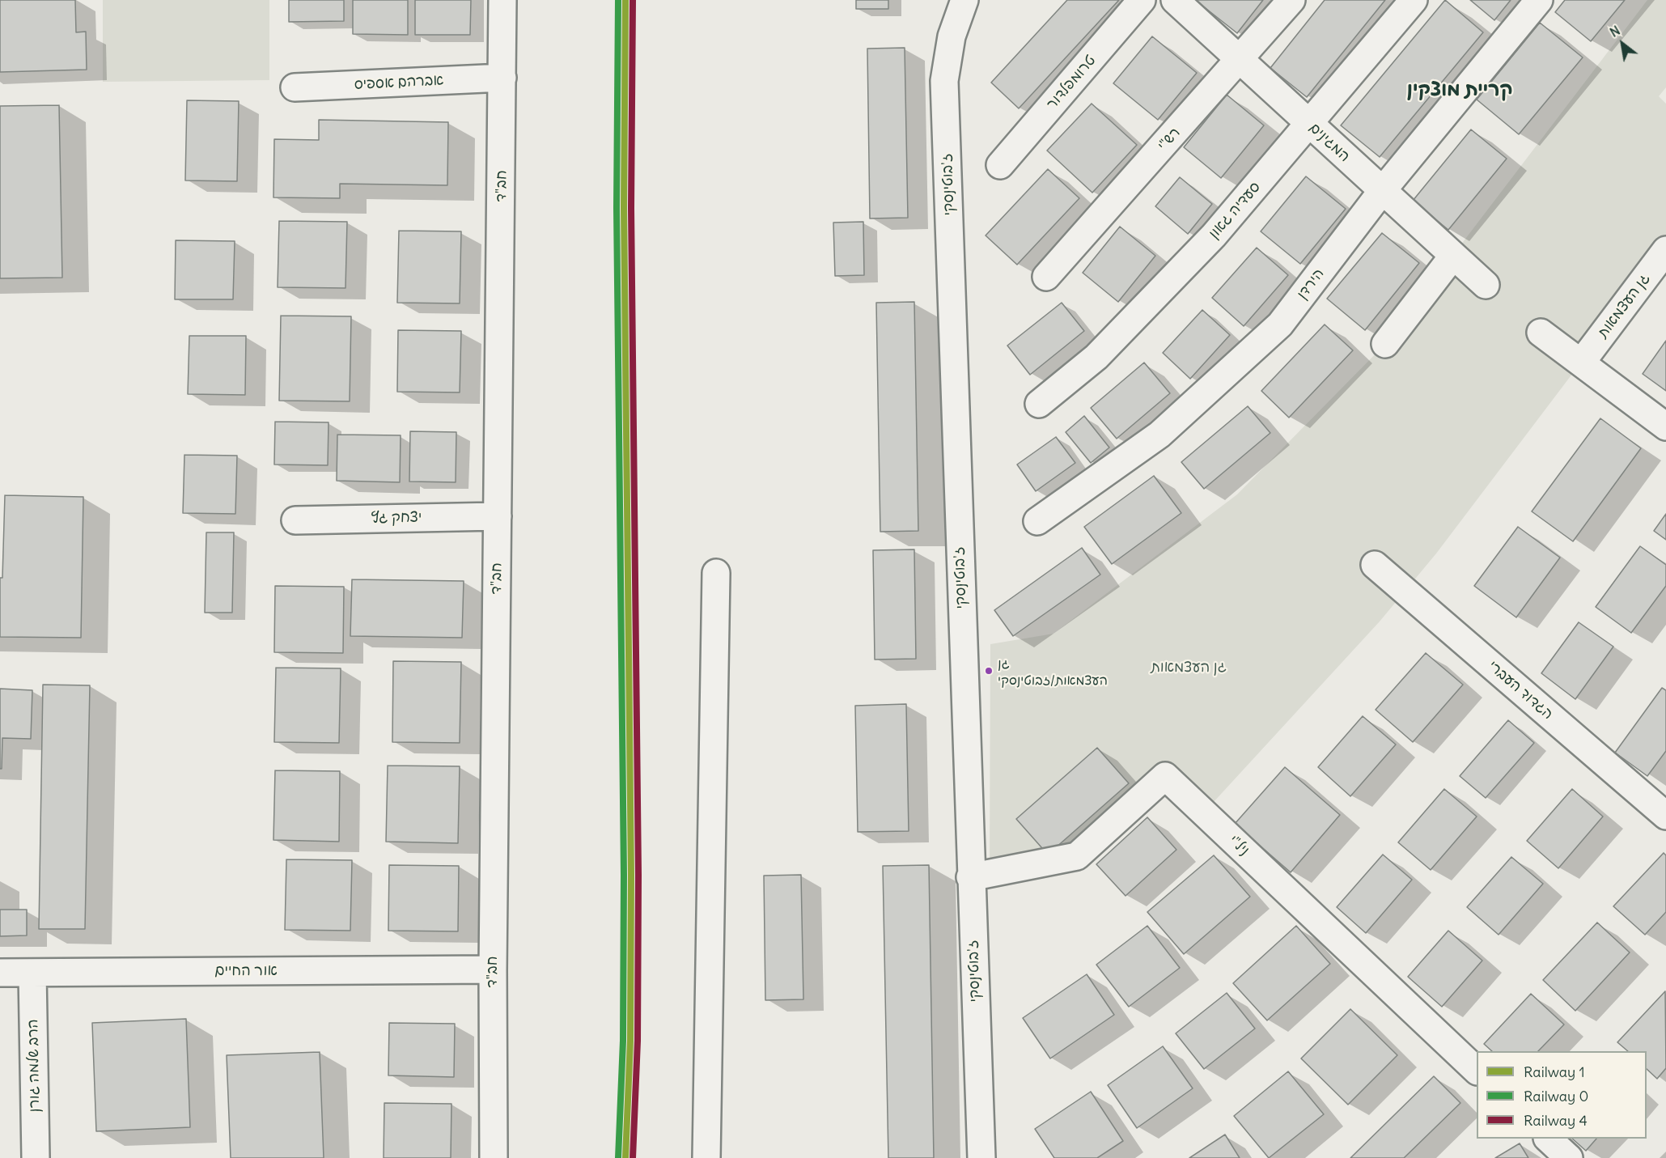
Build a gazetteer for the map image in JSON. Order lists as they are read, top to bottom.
{
  "streets": {
    "street": [
      "אברהם אספיס",
      "טרומפלדור",
      "רש\"י",
      "המגינים",
      "ז'בוטינסקי",
      "חב\"ד",
      "סעדיה גאון",
      "הירדן",
      "גן העצמאות",
      "יצחק גץ",
      "הגדוד העברי",
      "ניל\"י",
      "אור החיים",
      "הרב שלמה גורן"
    ]
  },
  "crossings": [
    ["אברהם אספיס", "חב\"ד"],
    ["רש\"י", "המגינים"],
    ["המגינים", "סעדיה גאון"],
    ["המגינים", "הירדן"],
    ["ז'בוטינסקי", "ניל\"י"],
    ["חב\"ד", "יצחק גץ"],
    ["חב\"ד", "אור החיים"],
    ["אור החיים", "הרב שלמה גורן"]
  ],
  "districts": ["קריית מוצקין"],
  "parks": ["גן העצמאות"],
  "places": ["גן העצמאות/זבוטינסקי"],
  "lines": ["rail line 1", "rail line 0", "rail line 4"],
  "legend": ["Railway 1", "Railway 0", "Railway 4"],
  "north": "top left"
}
